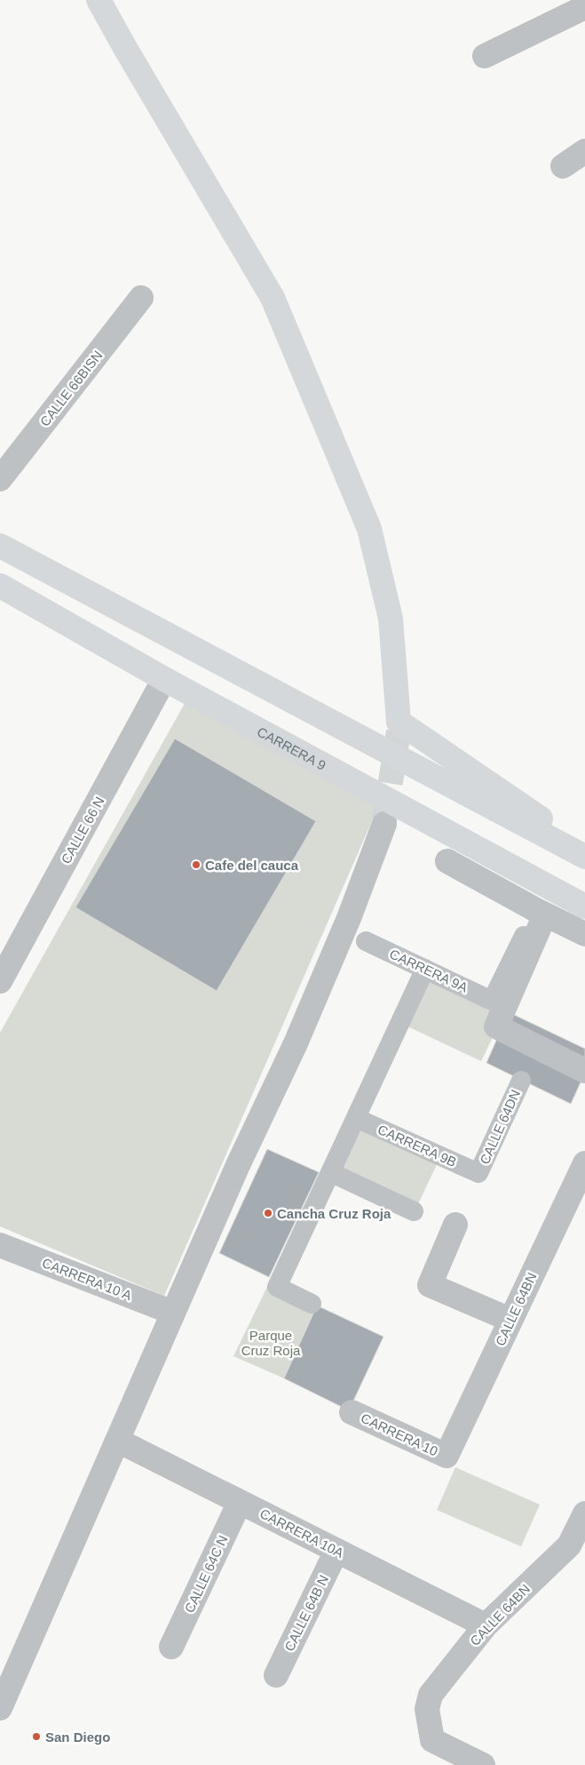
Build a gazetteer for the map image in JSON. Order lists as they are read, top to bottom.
{
  "streets": {
    "main road": ["CARRERA 9"],
    "street": [
      "CALLE 66BISN",
      "CALLE 66 N",
      "CARRERA 9A",
      "CALLE 64DN",
      "CARRERA 9B",
      "CARRERA 10 A",
      "CALLE 64BN",
      "CARRERA 10",
      "CARRERA 10A",
      "CALLE 64C N",
      "CALLE 64B N"
    ]
  },
  "crossings": [
    ["CARRERA 9", "CALLE 66 N"],
    ["CALLE 64DN", "CARRERA 9B"],
    ["CALLE 64BN", "CARRERA 10"],
    ["CALLE 64BN", "CARRERA 10A"],
    ["CARRERA 10A", "CALLE 64C N"],
    ["CARRERA 10A", "CALLE 64B N"]
  ],
  "parks": ["Parque Cruz Roja"],
  "places": ["Cafe del cauca", "Cancha Cruz Roja", "San Diego"]
}
